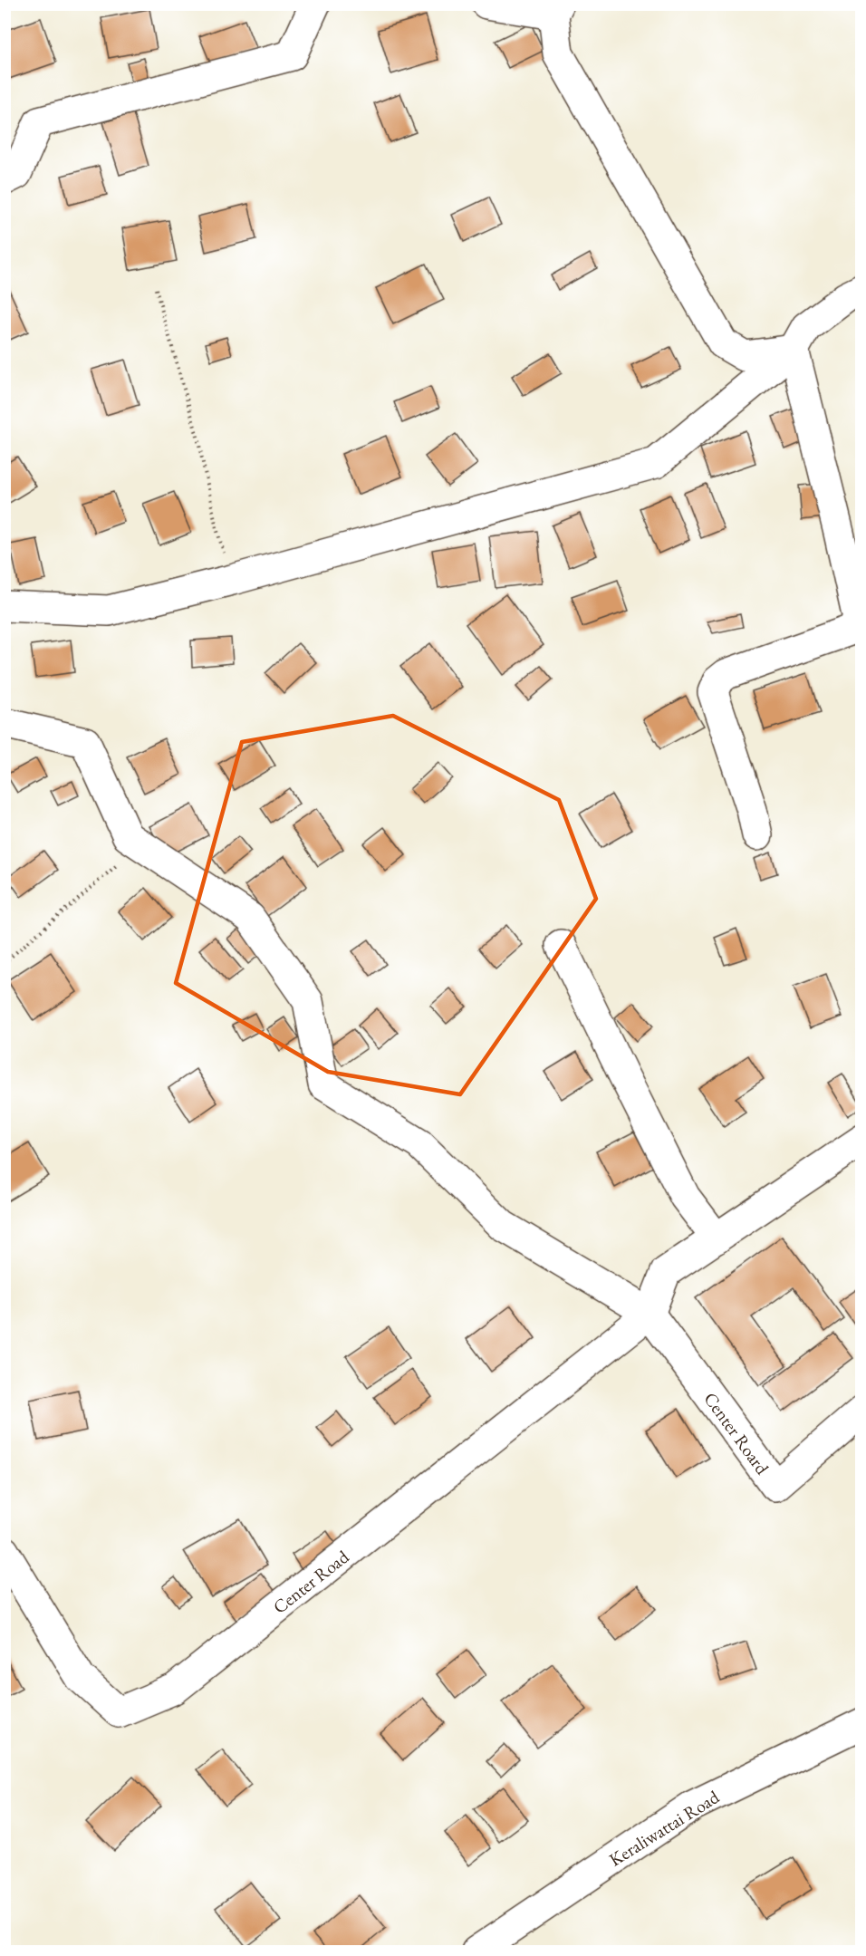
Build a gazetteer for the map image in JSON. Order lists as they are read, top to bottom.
{
  "streets": {
    "street": ["Center Roard", "Center Road", "Keraliwattai Road"]
  },
  "crossings": [
    ["Center Roard", "Center Road"]
  ]
}
